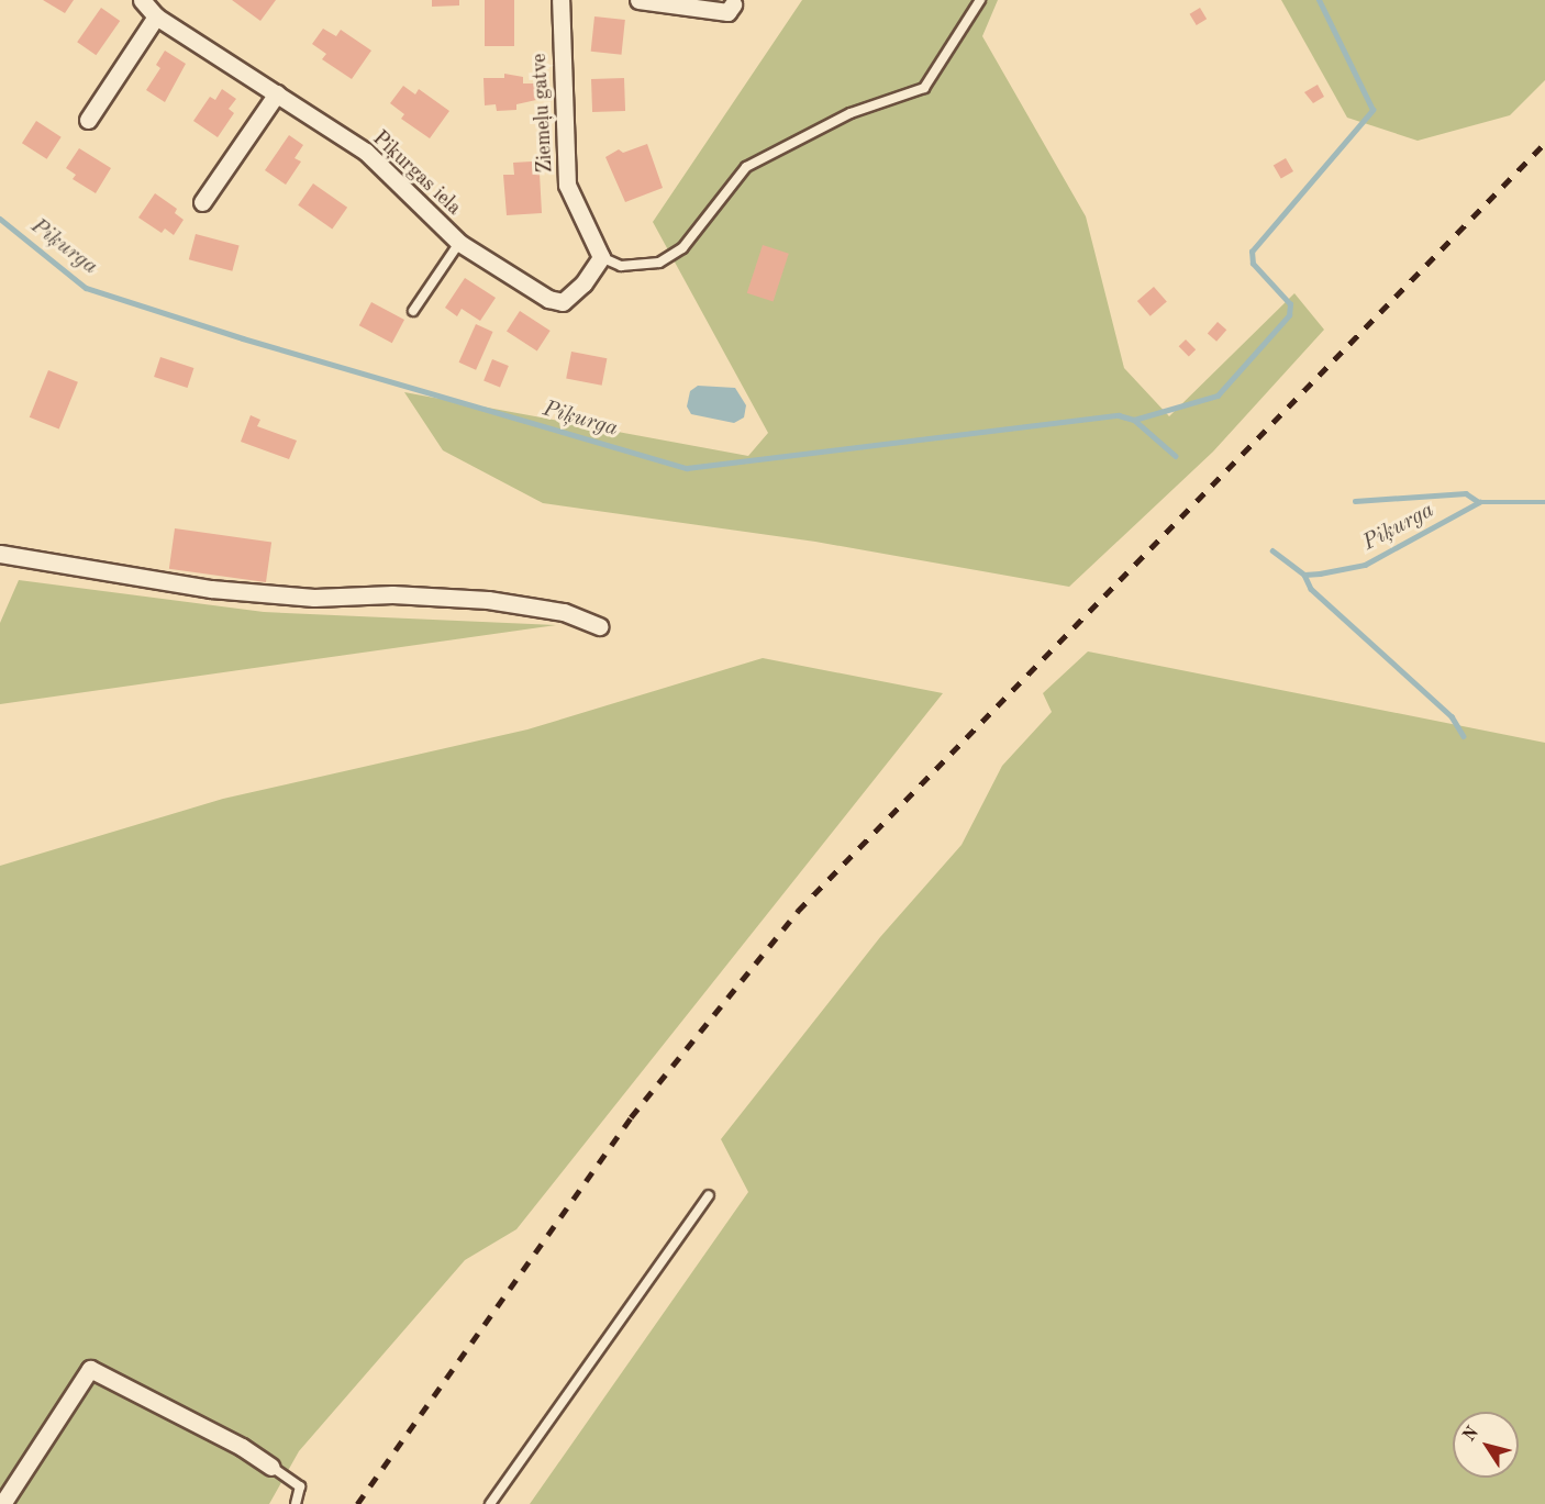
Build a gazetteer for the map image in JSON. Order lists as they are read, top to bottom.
{
  "streets": {
    "street": ["Ziemeļu gatve", "Piķurgas iela"]
  },
  "crossings": [
    ["Ziemeļu gatve", "Piķurgas iela"]
  ],
  "water": ["Piķurga"],
  "north": "top left"
}
